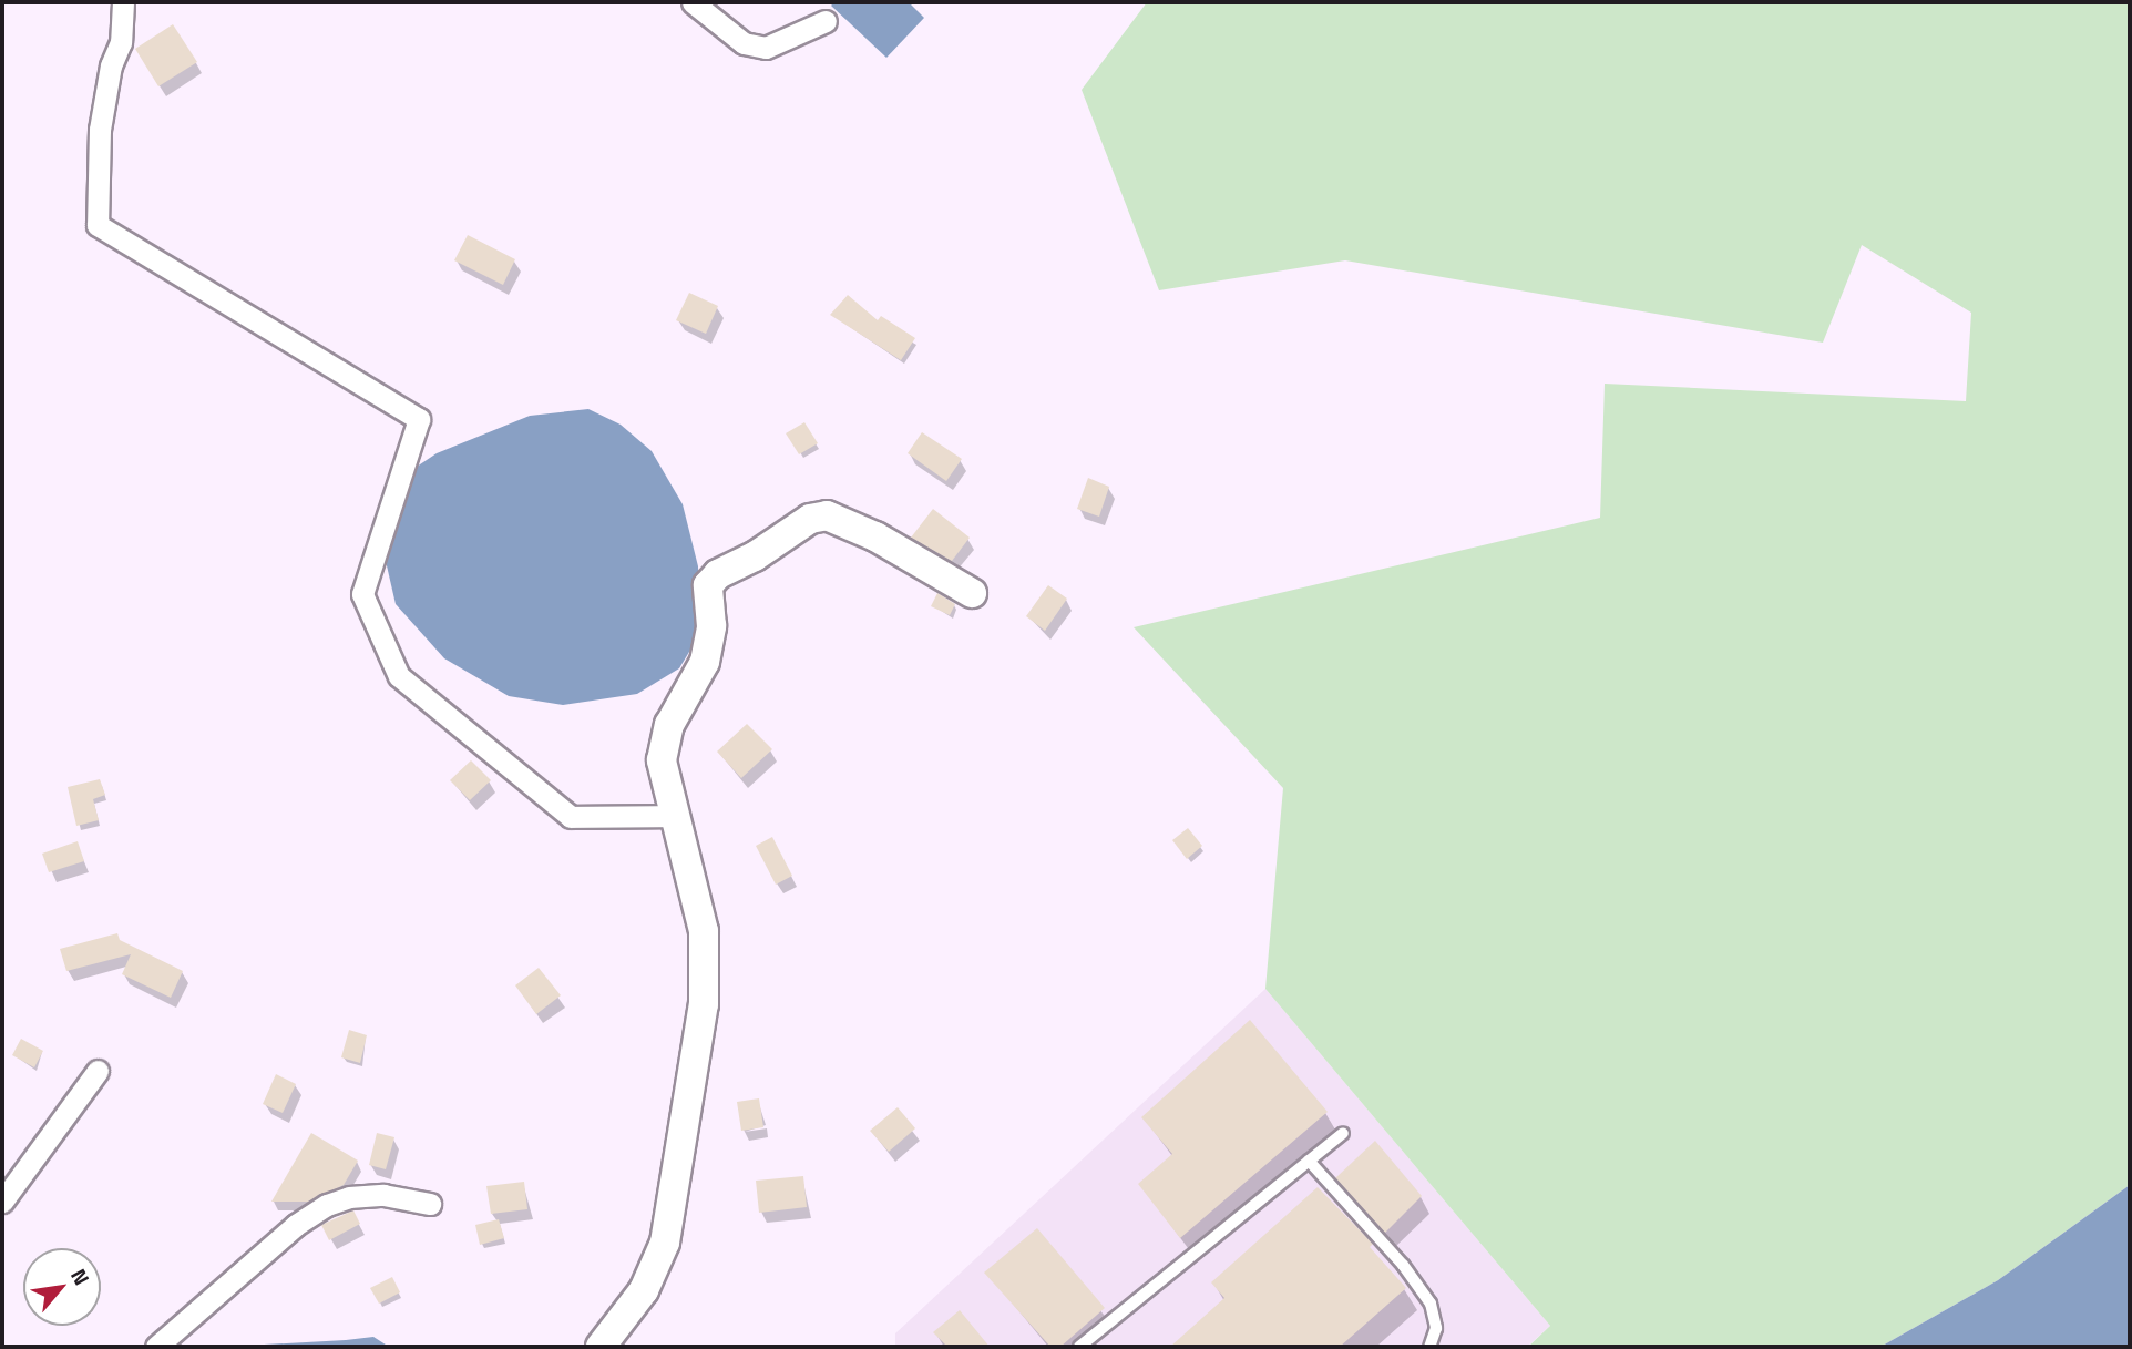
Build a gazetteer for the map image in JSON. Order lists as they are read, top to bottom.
{
  "north": "top right"
}
